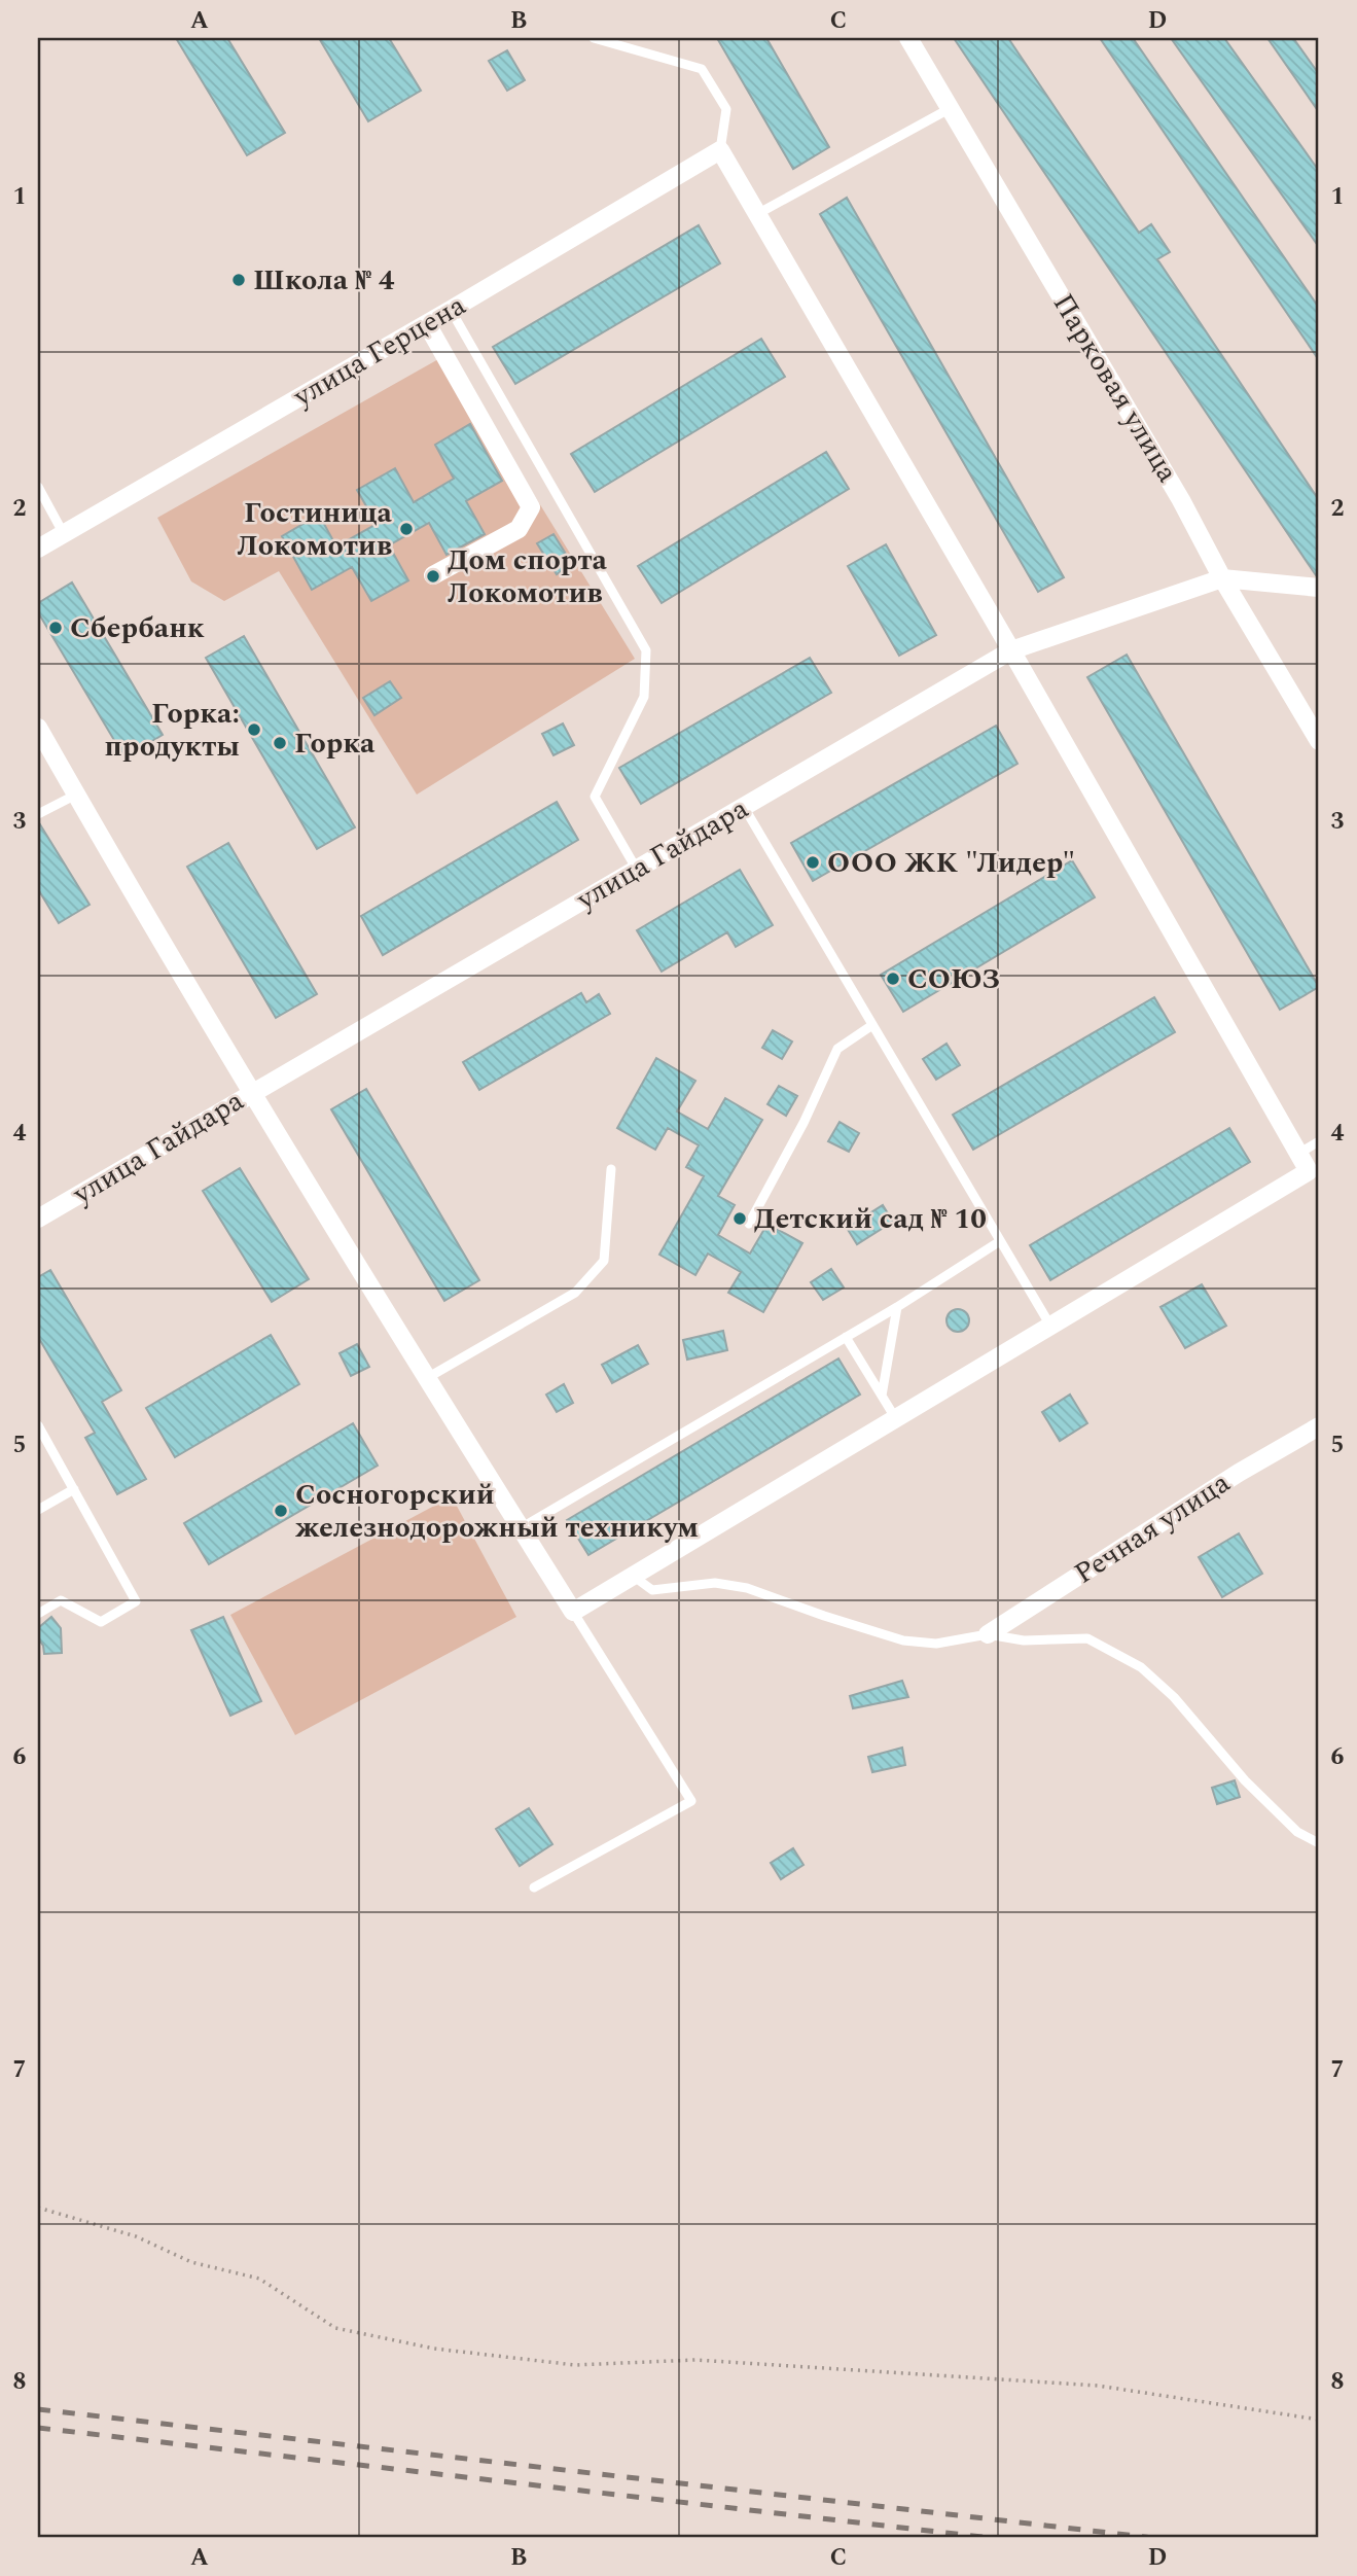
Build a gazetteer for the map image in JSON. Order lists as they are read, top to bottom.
{
  "streets": {
    "street": [
      "улица Герцена",
      "Парковая улица",
      "улица Гайдара",
      "Речная улица"
    ]
  },
  "crossings": [
    ["Парковая улица", "улица Гайдара"]
  ],
  "places": [
    "Школа № 4",
    "Гостиница Локомотив",
    "Дом спорта Локомотив",
    "Сбербанк",
    "Горка: продукты",
    "Горка",
    "ООО ЖК \"Лидер\"",
    "СОЮЗ",
    "Детский сад № 10",
    "Сосногорский железнодорожный техникум"
  ],
  "grid": {
    "columns": [
      "A",
      "B",
      "C",
      "D"
    ],
    "rows": [
      "1",
      "2",
      "3",
      "4",
      "5",
      "6",
      "7",
      "8"
    ]
  }
}
